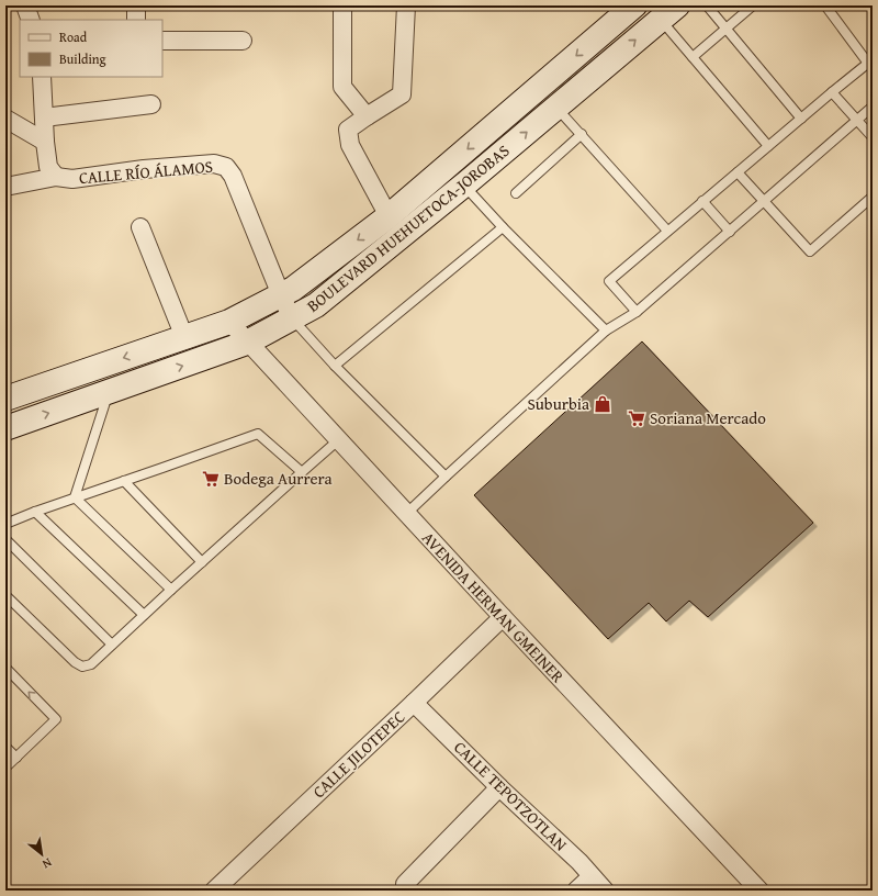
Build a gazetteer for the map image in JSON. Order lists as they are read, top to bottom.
{
  "streets": {
    "main road": ["BOULEVARD HUEHUETOCA-JOROBAS"],
    "street": [
      "CALLE RÍO ÁLAMOS",
      "AVENIDA HERMAN GMEINER",
      "CALLE JILOTEPEC",
      "CALLE TEPOTZOTLAN"
    ]
  },
  "crossings": [
    ["CALLE RÍO ÁLAMOS", "BOULEVARD HUEHUETOCA-JOROBAS"],
    ["BOULEVARD HUEHUETOCA-JOROBAS", "AVENIDA HERMAN GMEINER"],
    ["AVENIDA HERMAN GMEINER", "CALLE JILOTEPEC"],
    ["CALLE JILOTEPEC", "CALLE TEPOTZOTLAN"]
  ],
  "places": {
    "shop": ["Suburbia"],
    "supermarket": ["Soriana Mercado", "Bodega Aurrera"]
  },
  "legend": ["Road", "Building"],
  "north": "bottom right"
}
